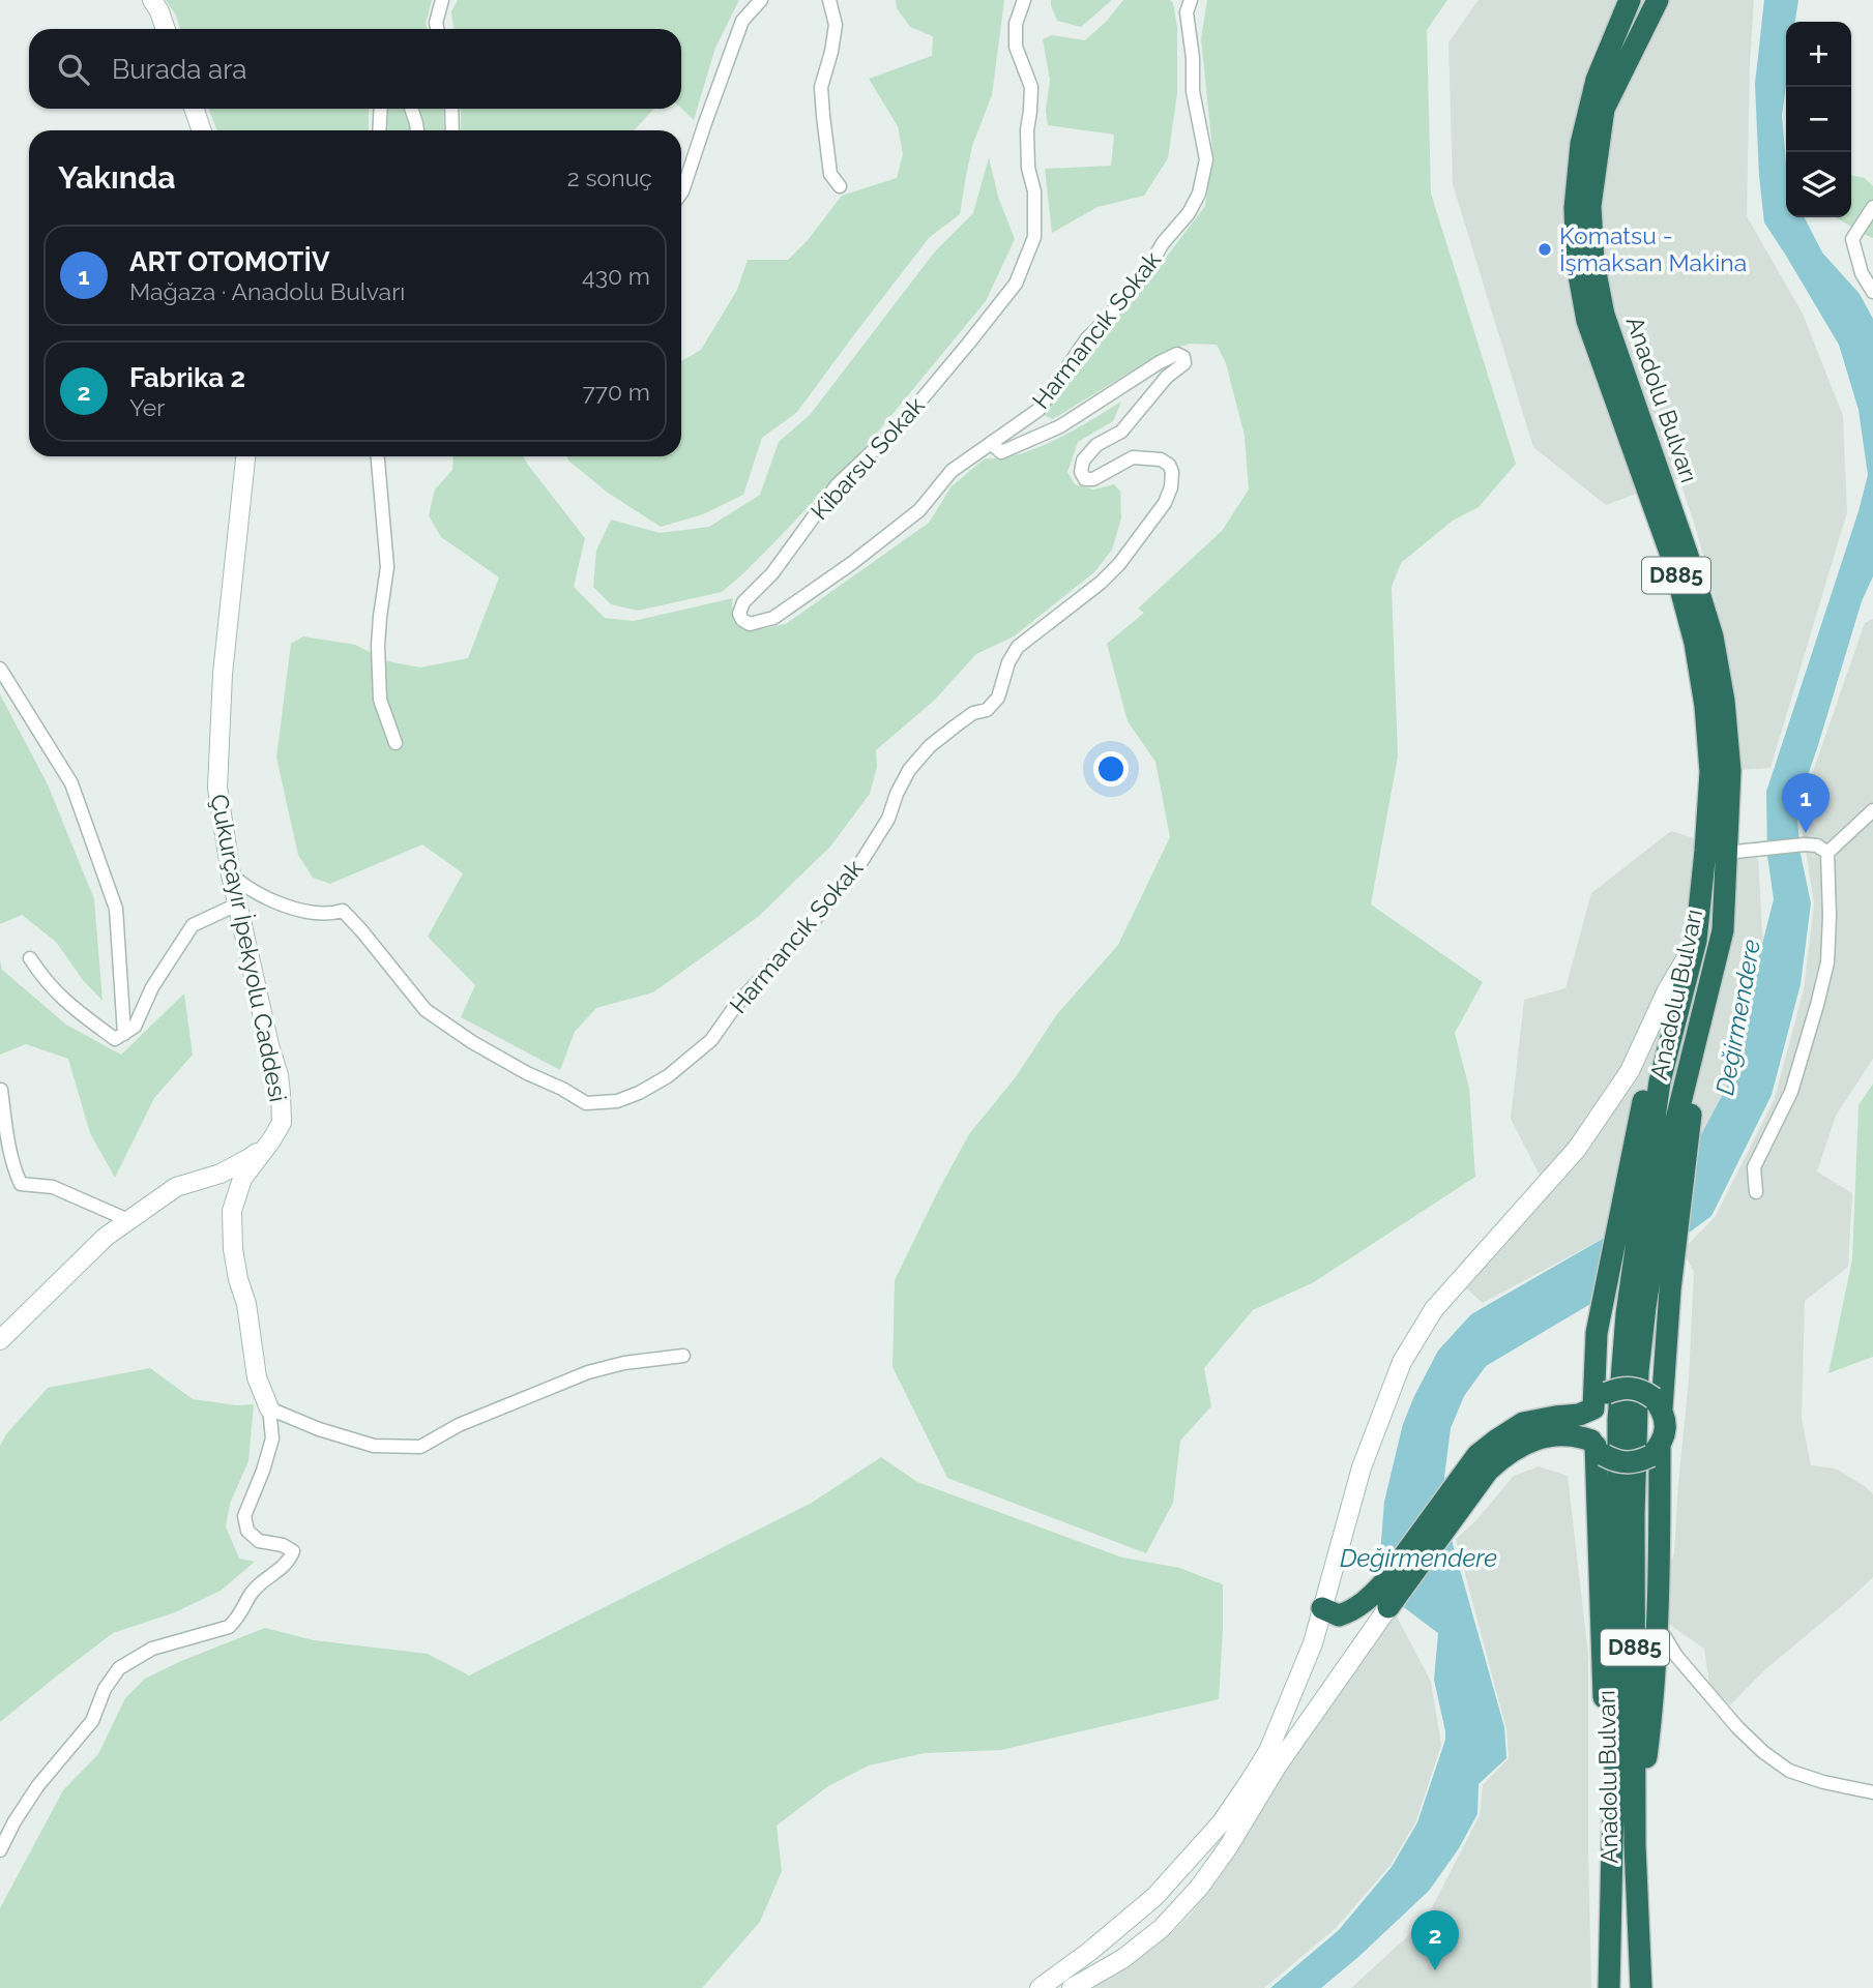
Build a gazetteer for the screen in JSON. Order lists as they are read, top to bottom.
{
  "streets": {
    "highway": ["Anadolu Bulvarı", "D885"],
    "street": ["Harmancık Sokak", "Kibarsu Sokak", "Çukurçayır İpekyolu Caddesi"]
  },
  "crossings": [
    ["Harmancık Sokak", "Kibarsu Sokak"],
    ["Harmancık Sokak", "Çukurçayır İpekyolu Caddesi"]
  ],
  "water": ["Değirmendere"],
  "places": ["Komatsu - İşmaksan Makina"],
  "page": {
    "map_buttons": ["+", "−"],
    "search": "Burada ara",
    "heading": ["Yakında", "2 sonuç"],
    "list": [
      {
        "mark": "1",
        "name": "ART OTOMOTİV",
        "note": "Mağaza · Anadolu Bulvarı",
        "value": "430 m"
      },
      {
        "mark": "2",
        "name": "Fabrika 2",
        "note": "Yer",
        "value": "770 m"
      }
    ],
    "pins": ["1", "2"]
  }
}
